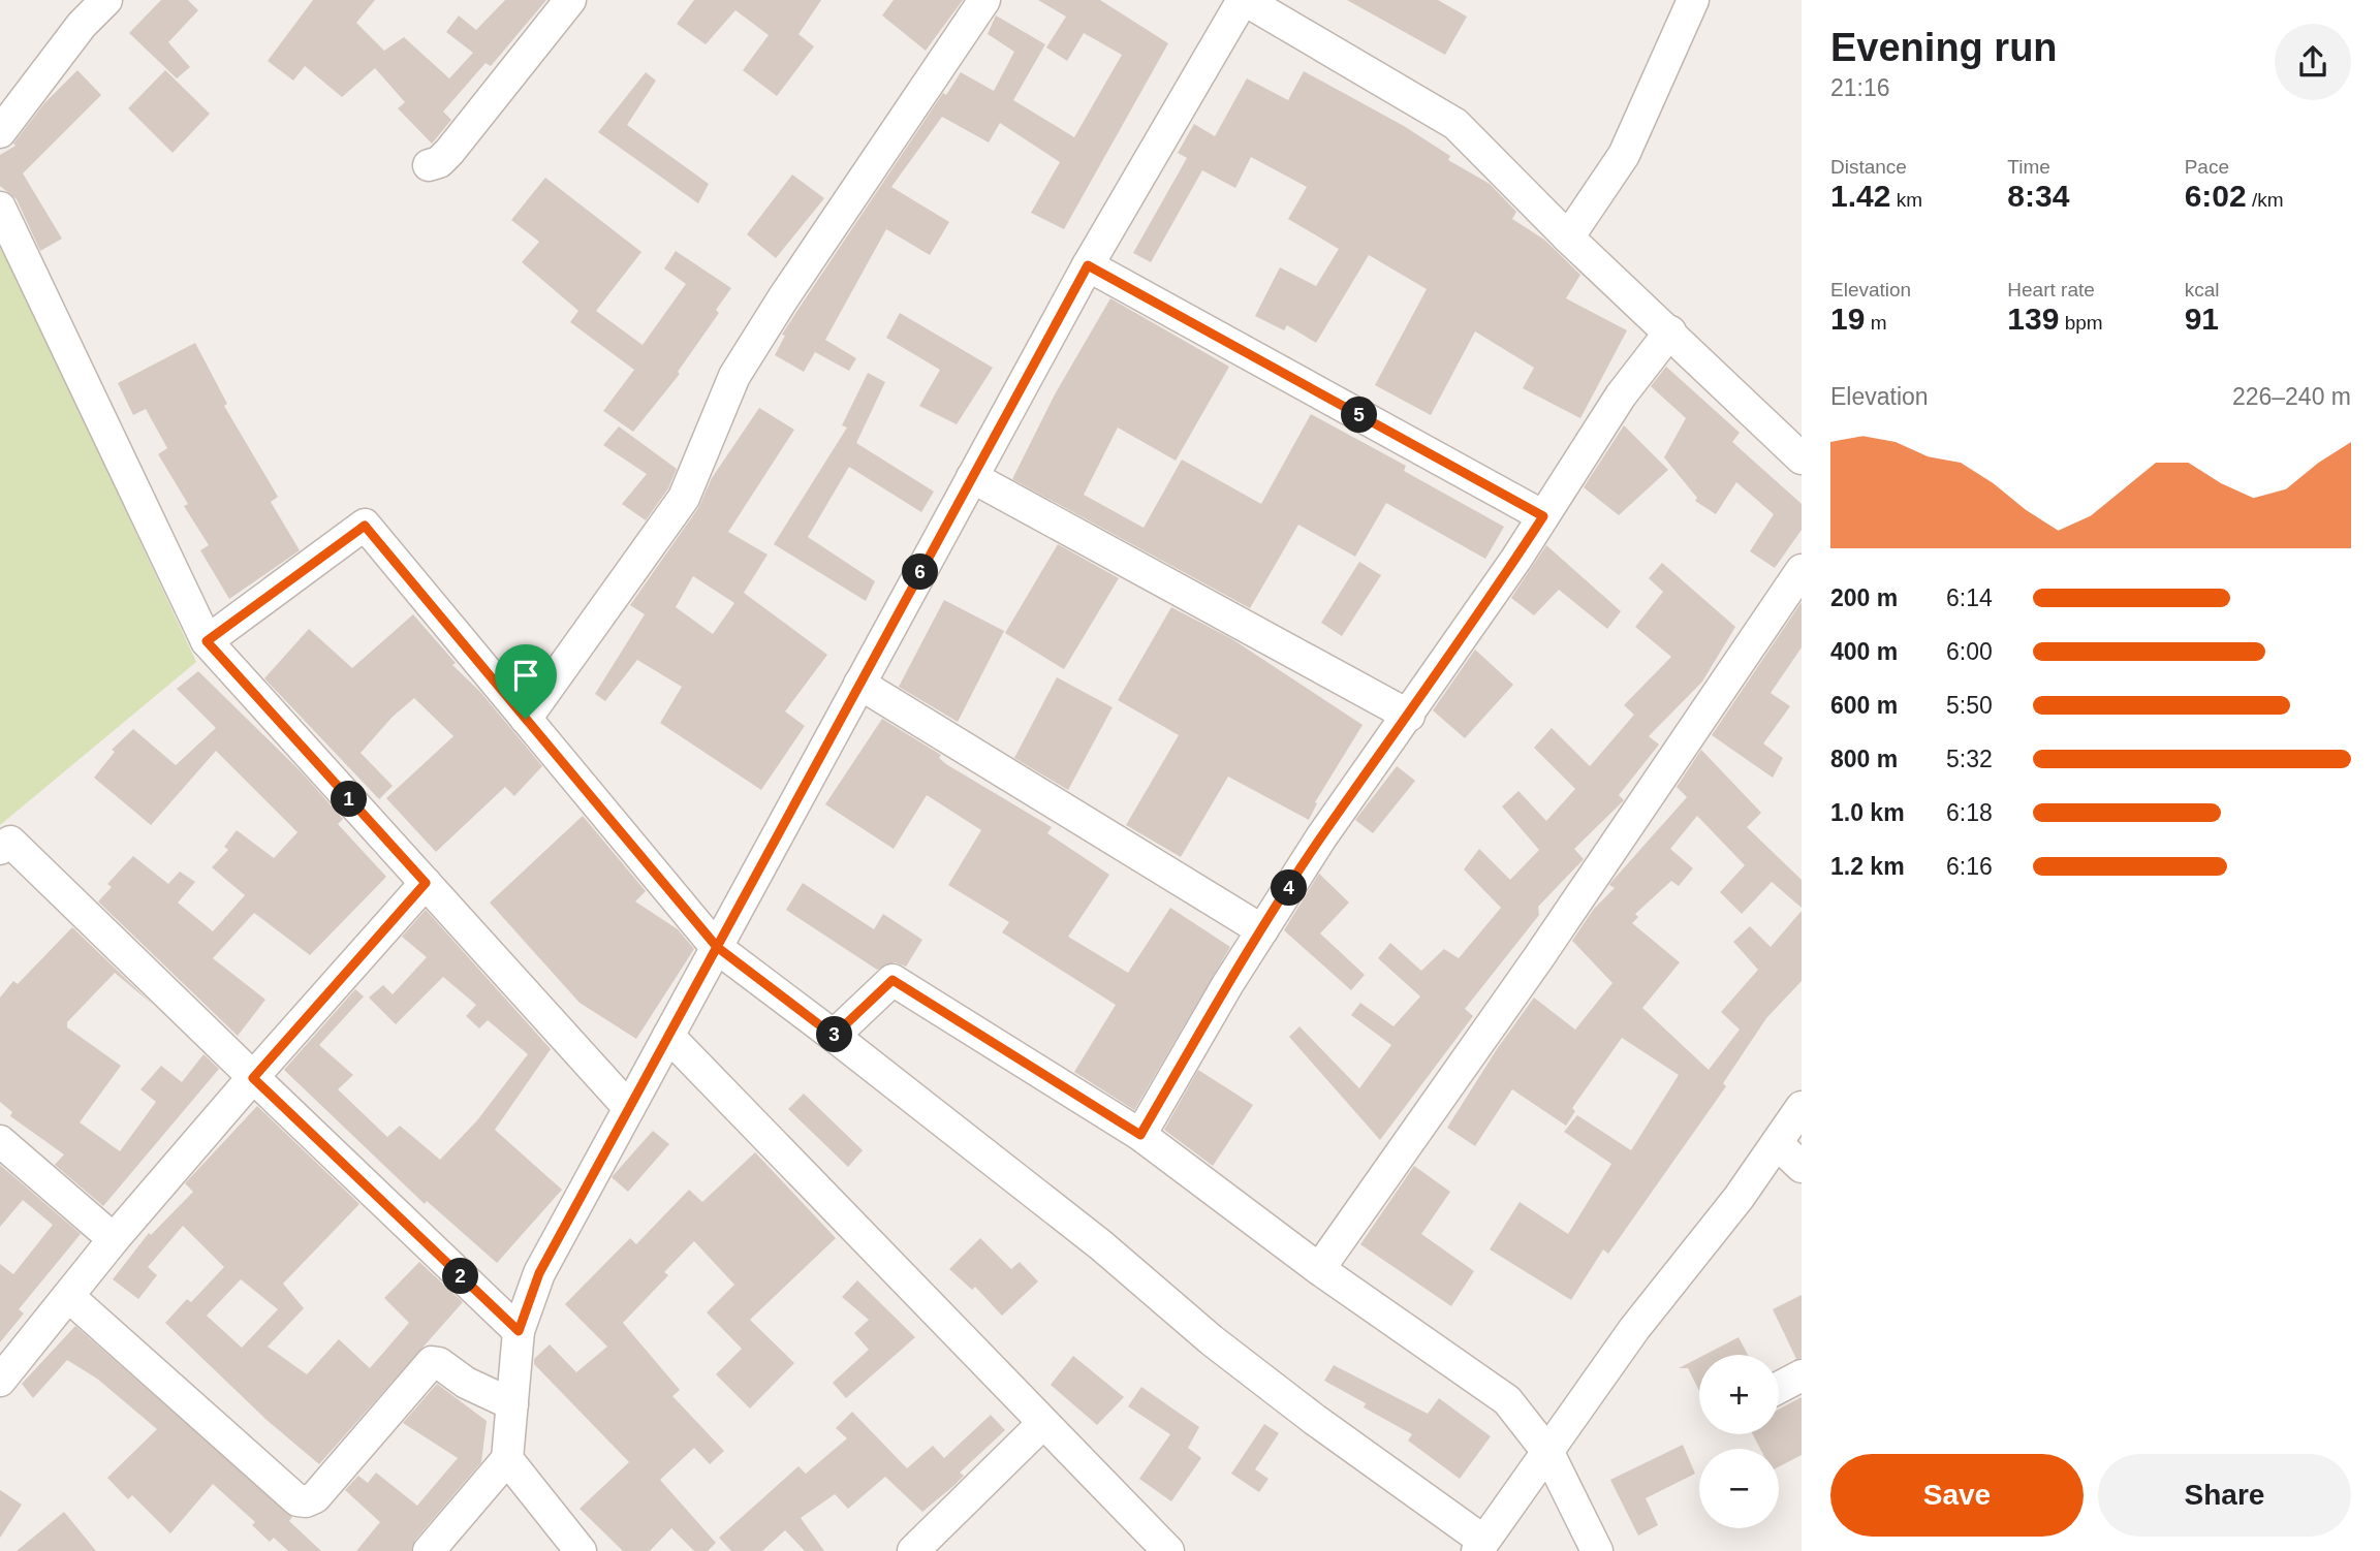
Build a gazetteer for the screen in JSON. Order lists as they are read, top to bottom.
{
  "page": {
    "heading": ["Evening run", "21:16"],
    "stats": [
      ["Distance", "1.42 km"],
      ["Time", "8:34"],
      ["Pace", "6:02 /km"],
      ["Elevation", "19 m"],
      ["Heart rate", "139 bpm"],
      ["kcal", "91"]
    ],
    "chart": ["Elevation", "226–240 m"],
    "pins": [
      "5",
      "6",
      "1",
      "4",
      "3",
      "2"
    ],
    "list": [
      {
        "name": "200 m",
        "note": "6:14"
      },
      {
        "name": "400 m",
        "note": "6:00"
      },
      {
        "name": "600 m",
        "note": "5:50"
      },
      {
        "name": "800 m",
        "note": "5:32"
      },
      {
        "name": "1.0 km",
        "note": "6:18"
      },
      {
        "name": "1.2 km",
        "note": "6:16"
      }
    ],
    "map_buttons": ["+", "−"],
    "buttons": ["Save", "Share"]
  }
}
